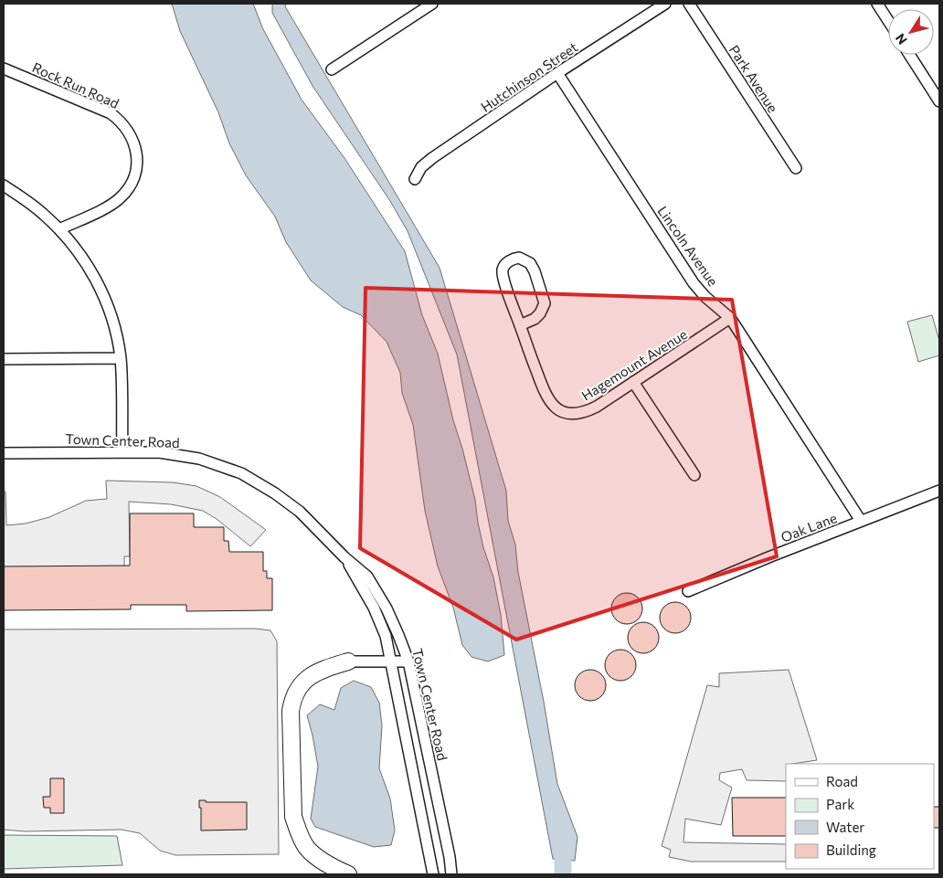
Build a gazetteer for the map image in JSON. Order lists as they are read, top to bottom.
{
  "streets": {
    "street": [
      "Hutchinson Street",
      "Park Avenue",
      "Rock Run Road",
      "Lincoln Avenue",
      "Hagemount Avenue",
      "Town Center Road",
      "Oak Lane"
    ]
  },
  "crossings": [
    ["Hutchinson Street", "Lincoln Avenue"],
    ["Lincoln Avenue", "Hagemount Avenue"],
    ["Lincoln Avenue", "Oak Lane"]
  ],
  "legend": [
    "Road",
    "Park",
    "Water",
    "Building"
  ],
  "north": "bottom left"
}
